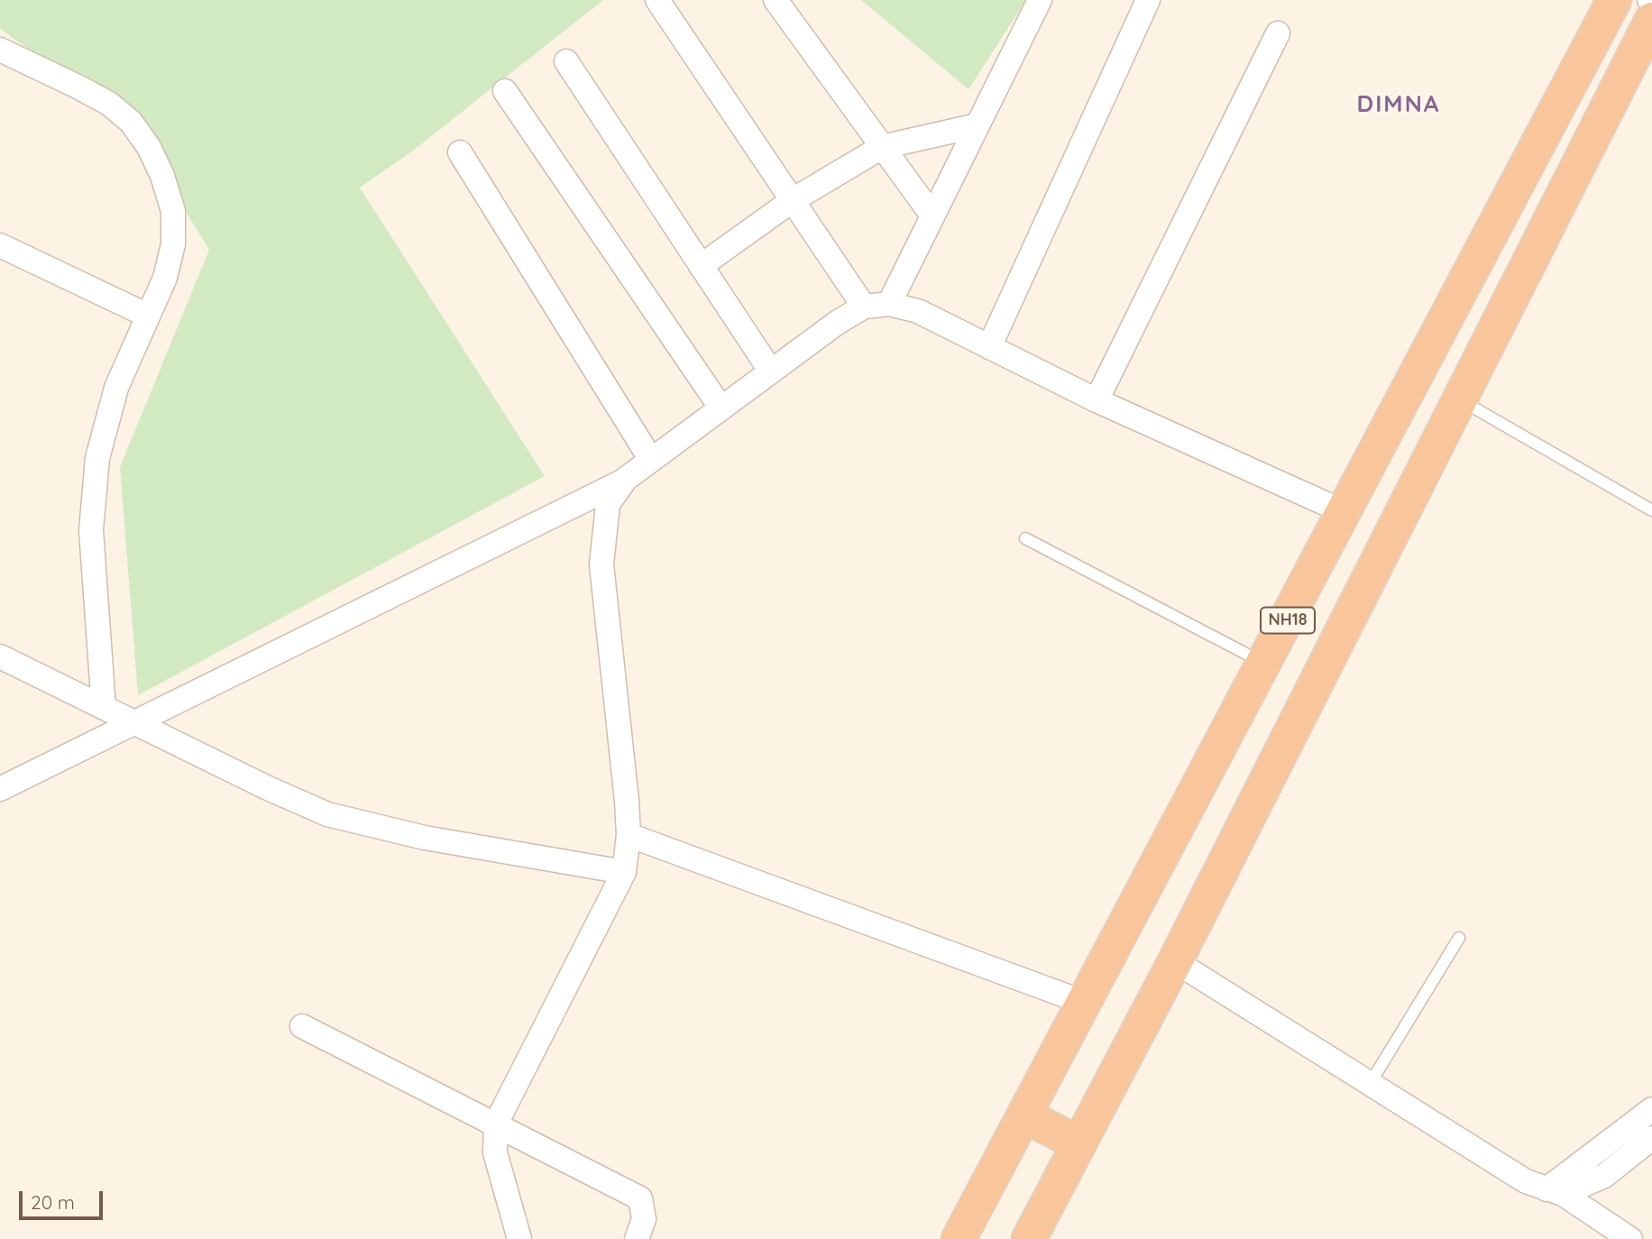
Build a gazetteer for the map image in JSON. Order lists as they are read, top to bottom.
{
  "streets": {
    "highway": ["NH18"]
  },
  "districts": ["DIMNA"],
  "scale_bar": "20 m"
}
